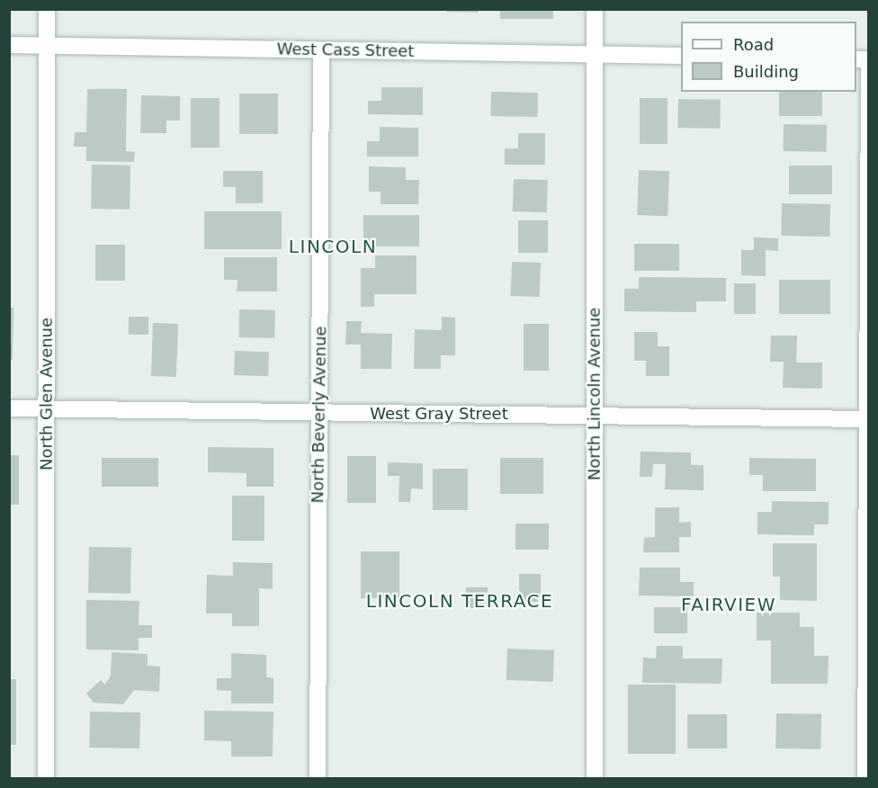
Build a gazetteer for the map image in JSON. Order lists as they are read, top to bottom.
{
  "streets": {
    "street": [
      "West Cass Street",
      "North Glen Avenue",
      "North Lincoln Avenue",
      "West Gray Street",
      "North Beverly Avenue"
    ]
  },
  "crossings": [
    ["West Cass Street", "North Glen Avenue"],
    ["West Cass Street", "North Lincoln Avenue"],
    ["West Cass Street", "North Beverly Avenue"],
    ["North Glen Avenue", "West Gray Street"],
    ["North Lincoln Avenue", "West Gray Street"],
    ["West Gray Street", "North Beverly Avenue"]
  ],
  "districts": ["LINCOLN", "LINCOLN TERRACE", "FAIRVIEW"],
  "legend": ["Road", "Building"]
}
